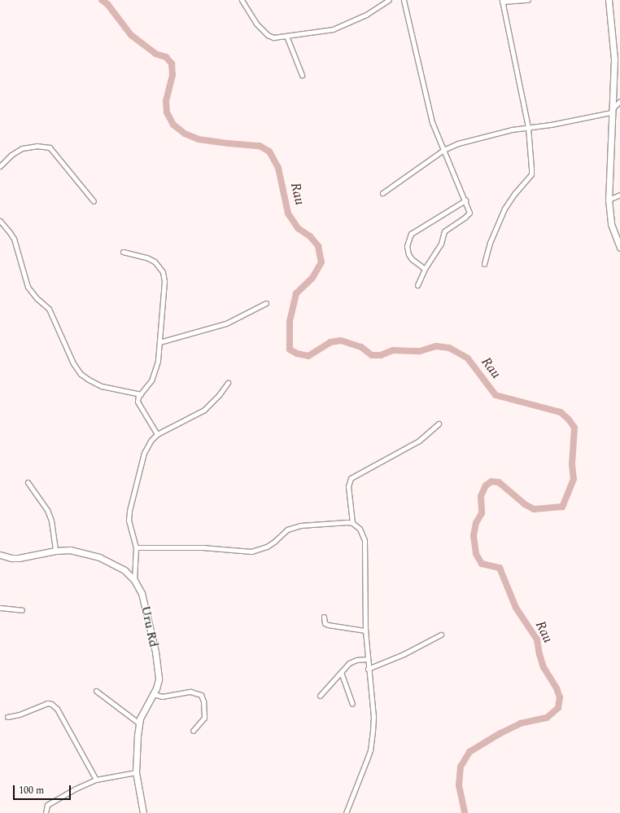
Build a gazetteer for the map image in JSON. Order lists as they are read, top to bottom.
{
  "streets": {
    "street": ["Uru Rd"]
  },
  "water": ["Rau"],
  "scale_bar": "100 m"
}
